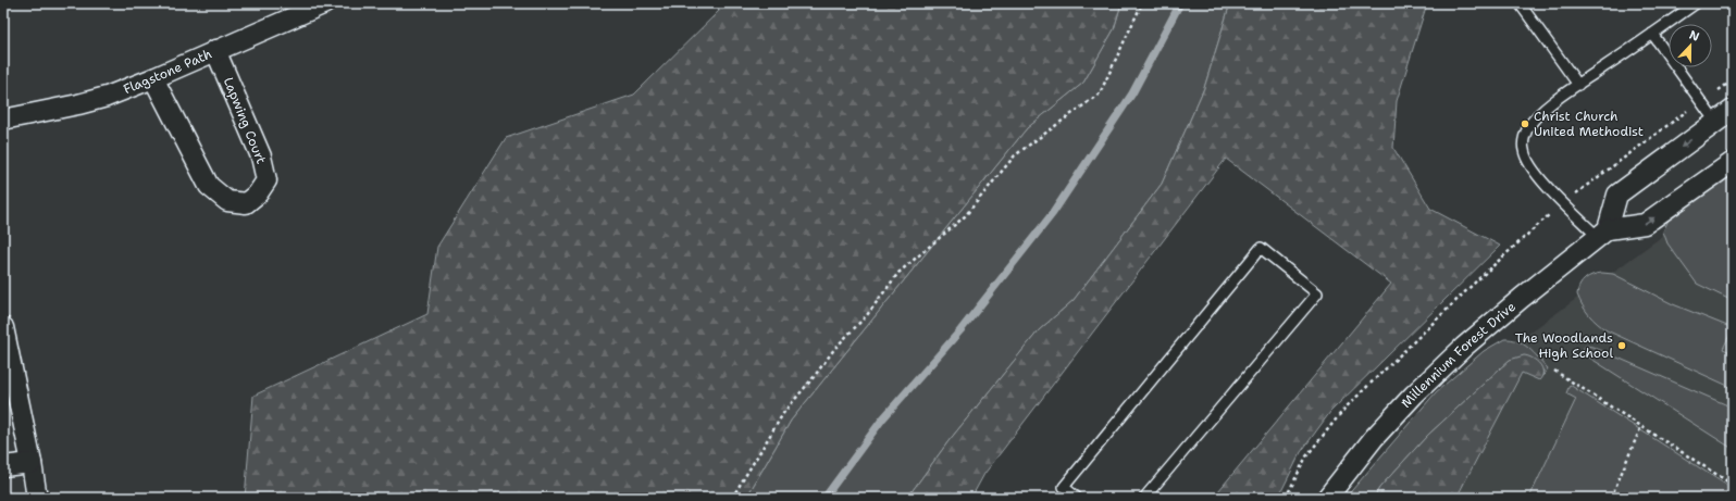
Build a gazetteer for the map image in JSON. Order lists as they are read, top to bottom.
{
  "streets": {
    "street": ["Flagstone Path", "Lapwing Court", "Millennium Forest Drive"]
  },
  "crossings": [
    ["Flagstone Path", "Lapwing Court"]
  ],
  "places": ["Christ Church United Methodist", "The Woodlands High School"],
  "north": "top"
}
